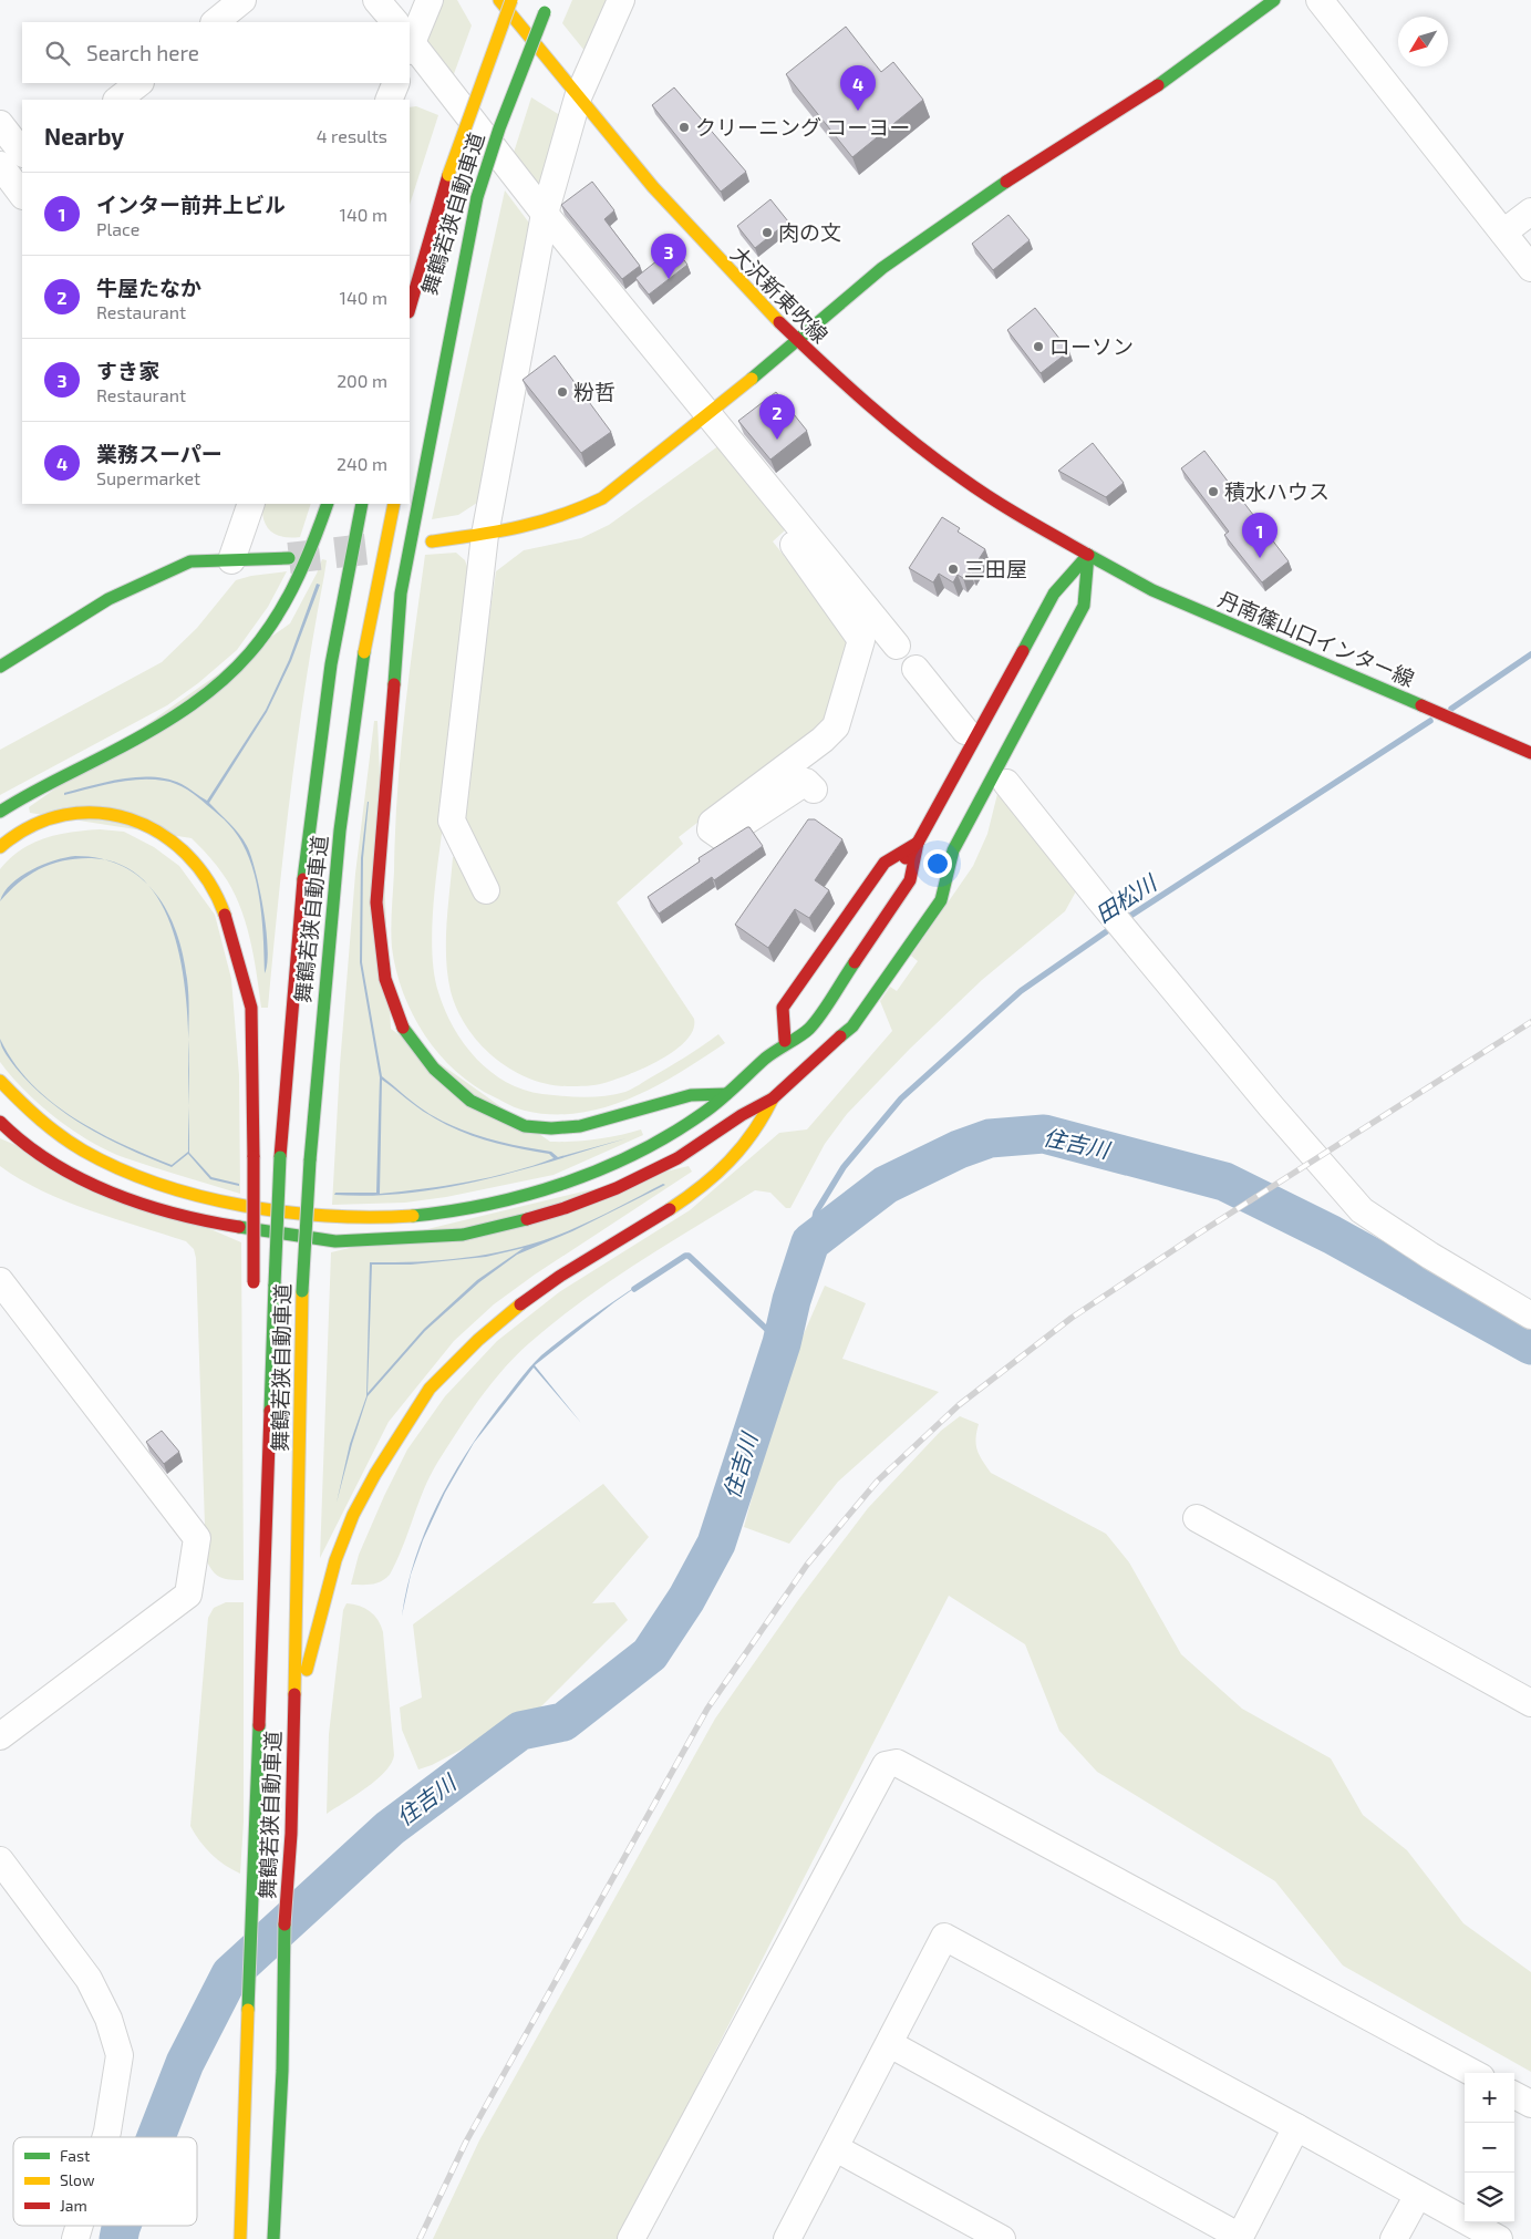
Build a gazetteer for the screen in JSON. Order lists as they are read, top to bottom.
{
  "streets": {
    "main road": ["舞鶴若狭自動車道", "大沢新東吹線", "丹南篠山口インター線"]
  },
  "crossings": [
    ["大沢新東吹線", "丹南篠山口インター線"]
  ],
  "water": ["田松川", "住吉川"],
  "places": [
    "クリーニング コーヨー",
    "肉の文",
    "ローソン",
    "粉哲",
    "積水ハウス",
    "三田屋"
  ],
  "legend": ["Fast", "Slow", "Jam"],
  "north": "bottom left",
  "page": {
    "search": "Search here",
    "pins": [
      "4",
      "3",
      "2",
      "1"
    ],
    "heading": ["Nearby", "4 results"],
    "list": [
      {
        "mark": "1",
        "name": "インター前井上ビル",
        "note": "Place",
        "value": "140 m"
      },
      {
        "mark": "2",
        "name": "牛屋たなか",
        "note": "Restaurant",
        "value": "140 m"
      },
      {
        "mark": "3",
        "name": "すき家",
        "note": "Restaurant",
        "value": "200 m"
      },
      {
        "mark": "4",
        "name": "業務スーパー",
        "note": "Supermarket",
        "value": "240 m"
      }
    ],
    "map_buttons": ["+", "−"]
  }
}
